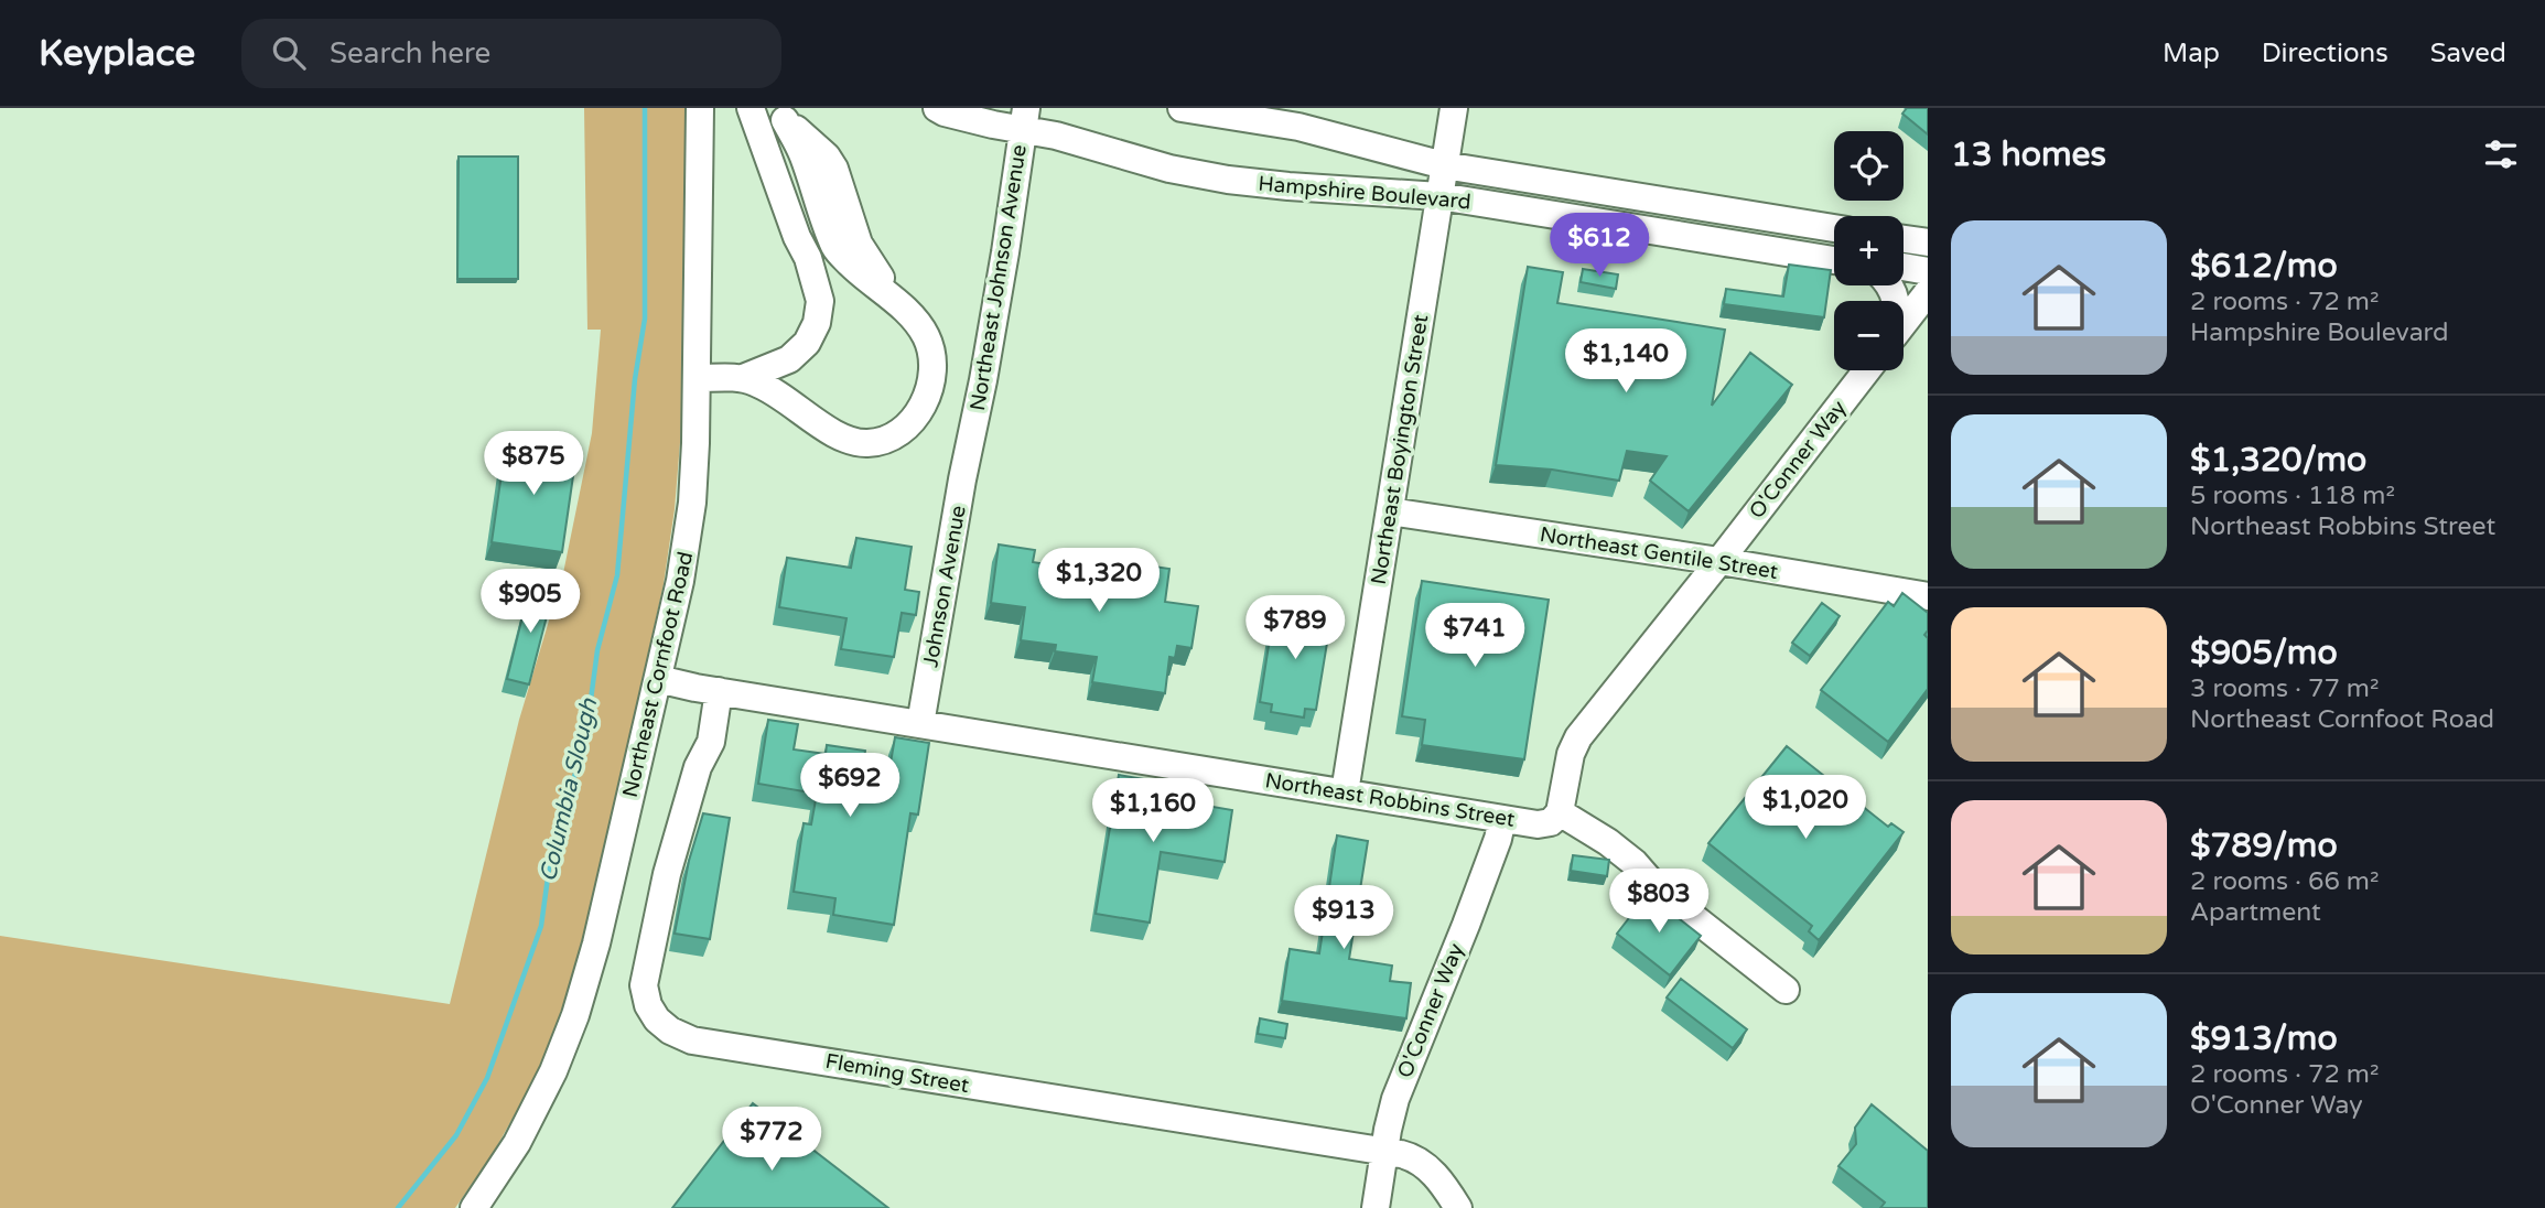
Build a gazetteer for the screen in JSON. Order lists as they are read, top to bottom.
{
  "streets": {
    "street": [
      "Hampshire Boulevard",
      "Northeast Johnson Avenue",
      "Northeast Boyington Street",
      "O'Conner Way",
      "Northeast Gentile Street",
      "Johnson Avenue",
      "Northeast Cornfoot Road",
      "Northeast Robbins Street",
      "Fleming Street"
    ]
  },
  "crossings": [
    ["Hampshire Boulevard", "Northeast Johnson Avenue"],
    ["Hampshire Boulevard", "Northeast Boyington Street"],
    ["Northeast Johnson Avenue", "Johnson Avenue"],
    ["Northeast Boyington Street", "Northeast Gentile Street"],
    ["Northeast Boyington Street", "Northeast Robbins Street"],
    ["O'Conner Way", "Northeast Gentile Street"],
    ["O'Conner Way", "Northeast Robbins Street"],
    ["O'Conner Way", "Fleming Street"],
    ["Johnson Avenue", "Northeast Robbins Street"],
    ["Northeast Cornfoot Road", "Northeast Robbins Street"],
    ["Northeast Robbins Street", "Fleming Street"]
  ],
  "water": ["Columbia Slough"],
  "page": {
    "header": "Keyplace",
    "search": "Search here",
    "nav": ["Map", "Directions", "Saved"],
    "heading": "13 homes",
    "map_buttons": ["+", "−"],
    "list": [
      {
        "name": "$612/mo",
        "note": "2 rooms · 72 m² · Hampshire Boulevard"
      },
      {
        "name": "$1,320/mo",
        "note": "5 rooms · 118 m² · Northeast Robbins Street"
      },
      {
        "name": "$905/mo",
        "note": "3 rooms · 77 m² · Northeast Cornfoot Road"
      },
      {
        "name": "$789/mo",
        "note": "2 rooms · 66 m² · Apartment"
      },
      {
        "name": "$913/mo",
        "note": "2 rooms · 72 m² · O'Conner Way"
      }
    ],
    "price": [
      "$612",
      "$1,140",
      "$875",
      "$1,320",
      "$905",
      "$789",
      "$741",
      "$692",
      "$1,020",
      "$1,160",
      "$803",
      "$913",
      "$772"
    ]
  }
}
